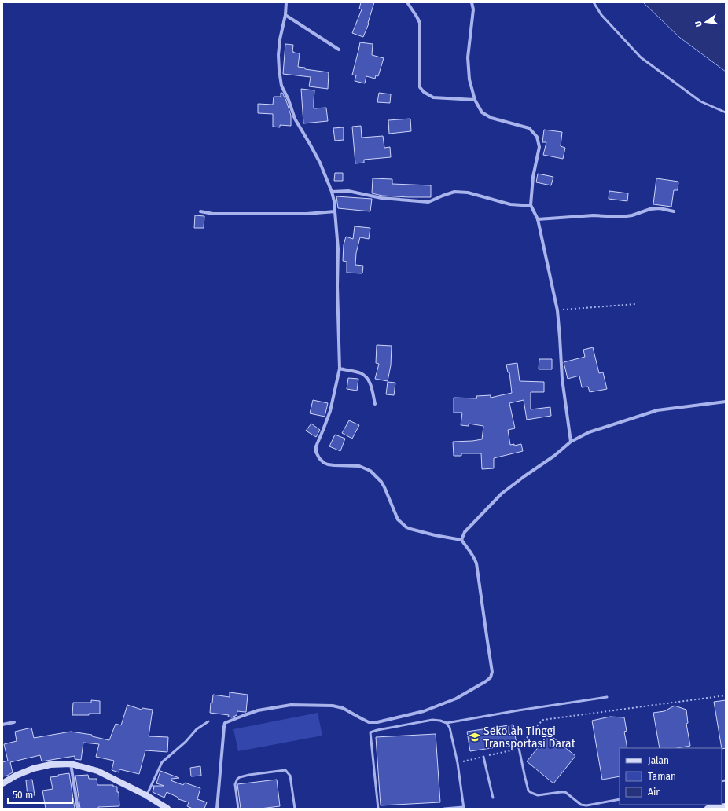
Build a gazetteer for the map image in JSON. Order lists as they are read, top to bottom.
{
  "places": {
    "school or university": ["Sekolah Tinggi Transportasi Darat"]
  },
  "legend": ["Jalan", "Taman", "Air"],
  "scale_bar": "50 m",
  "north": "left"
}
